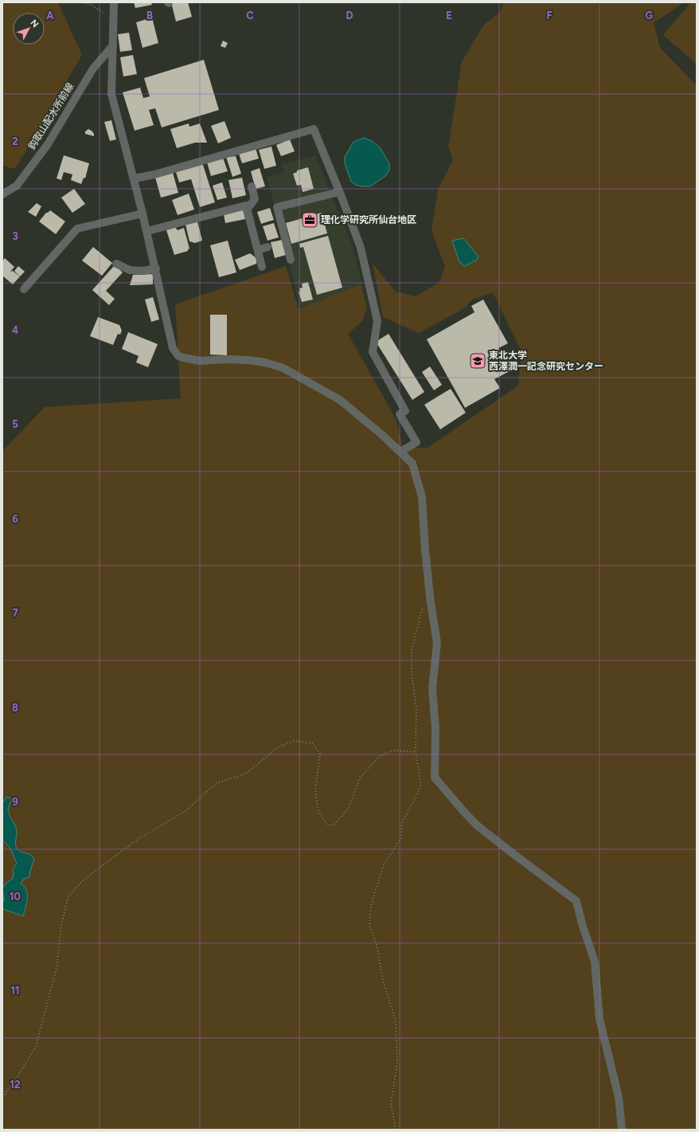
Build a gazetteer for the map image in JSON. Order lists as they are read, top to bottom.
{
  "streets": {
    "street": ["鈎取山配水所前線"]
  },
  "places": {
    "office": ["理化学研究所仙台地区"],
    "school or university": ["東北大学 西澤潤一記念研究センター"]
  },
  "north": "top right",
  "grid": {
    "columns": [
      "A",
      "B",
      "C",
      "D",
      "E",
      "F",
      "G"
    ],
    "rows": [
      "2",
      "3",
      "4",
      "5",
      "6",
      "7",
      "8",
      "9",
      "10",
      "11",
      "12"
    ]
  }
}
